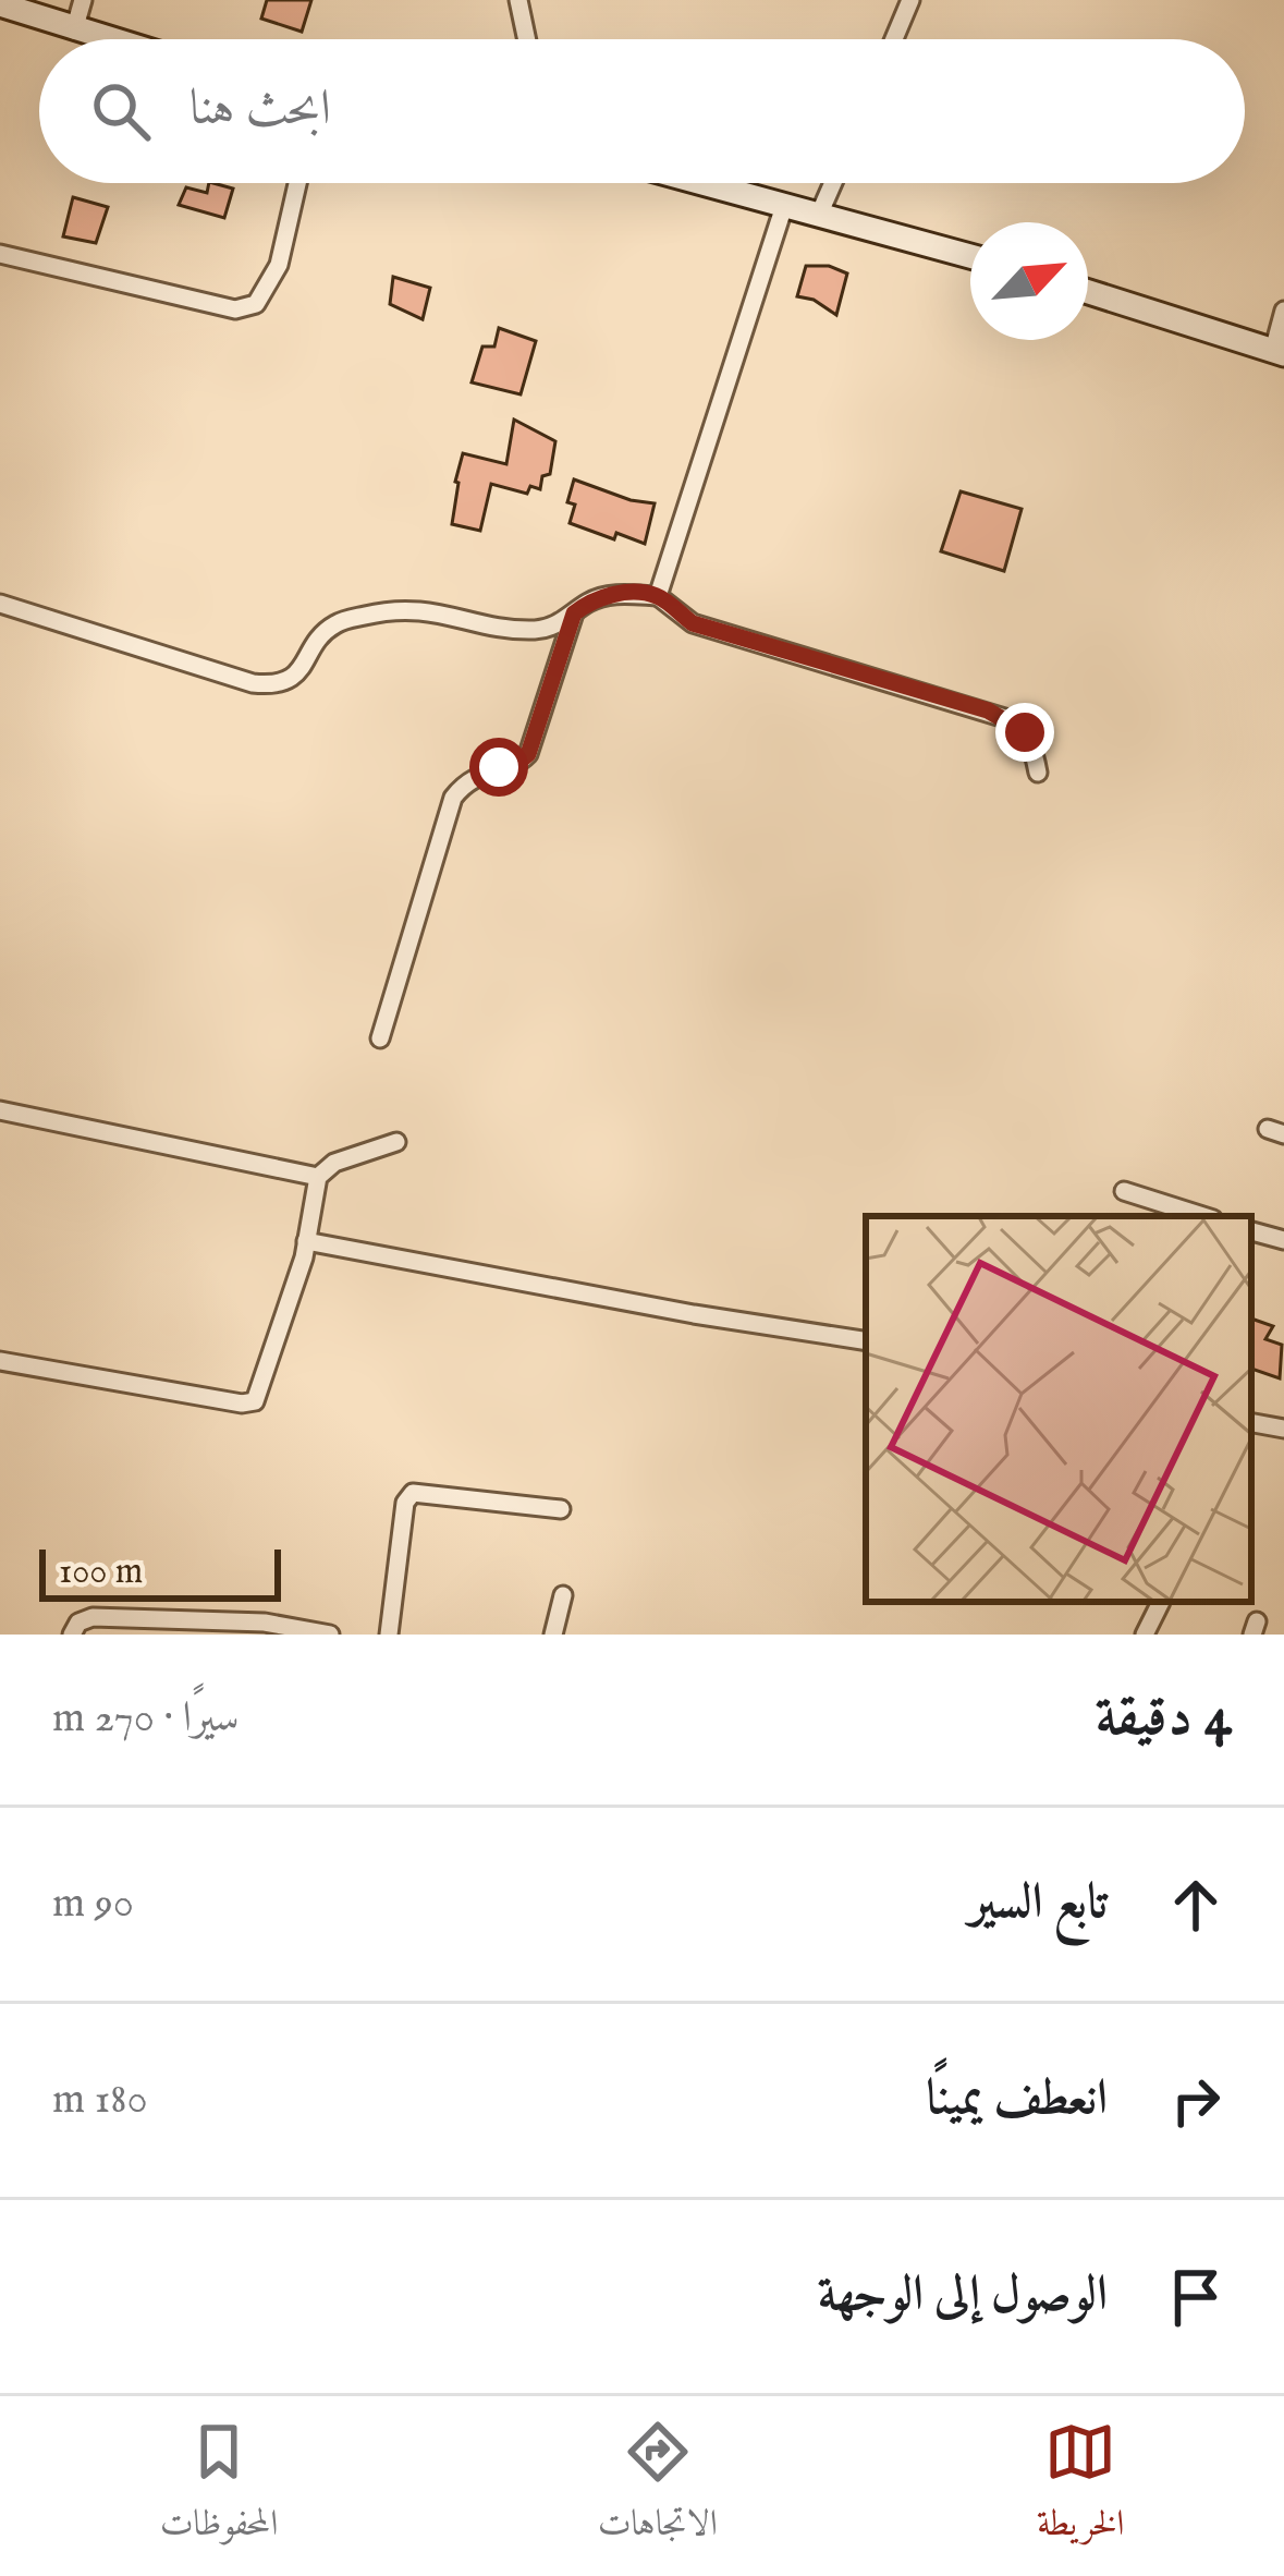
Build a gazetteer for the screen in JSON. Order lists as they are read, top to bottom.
{
  "scale_bar": "100 m",
  "north": "top right",
  "page": {
    "search": "ابحث هنا",
    "scale": "100 m",
    "heading": ["4 دقيقة", "سيرًا · 270 m"],
    "list": [
      ["تابع السير", "90 m"],
      ["انعطف يمينًا", "180 m"],
      "الوصول إلى الوجهة"
    ],
    "nav": ["الخريطة", "الاتجاهات", "المحفوظات"]
  }
}
